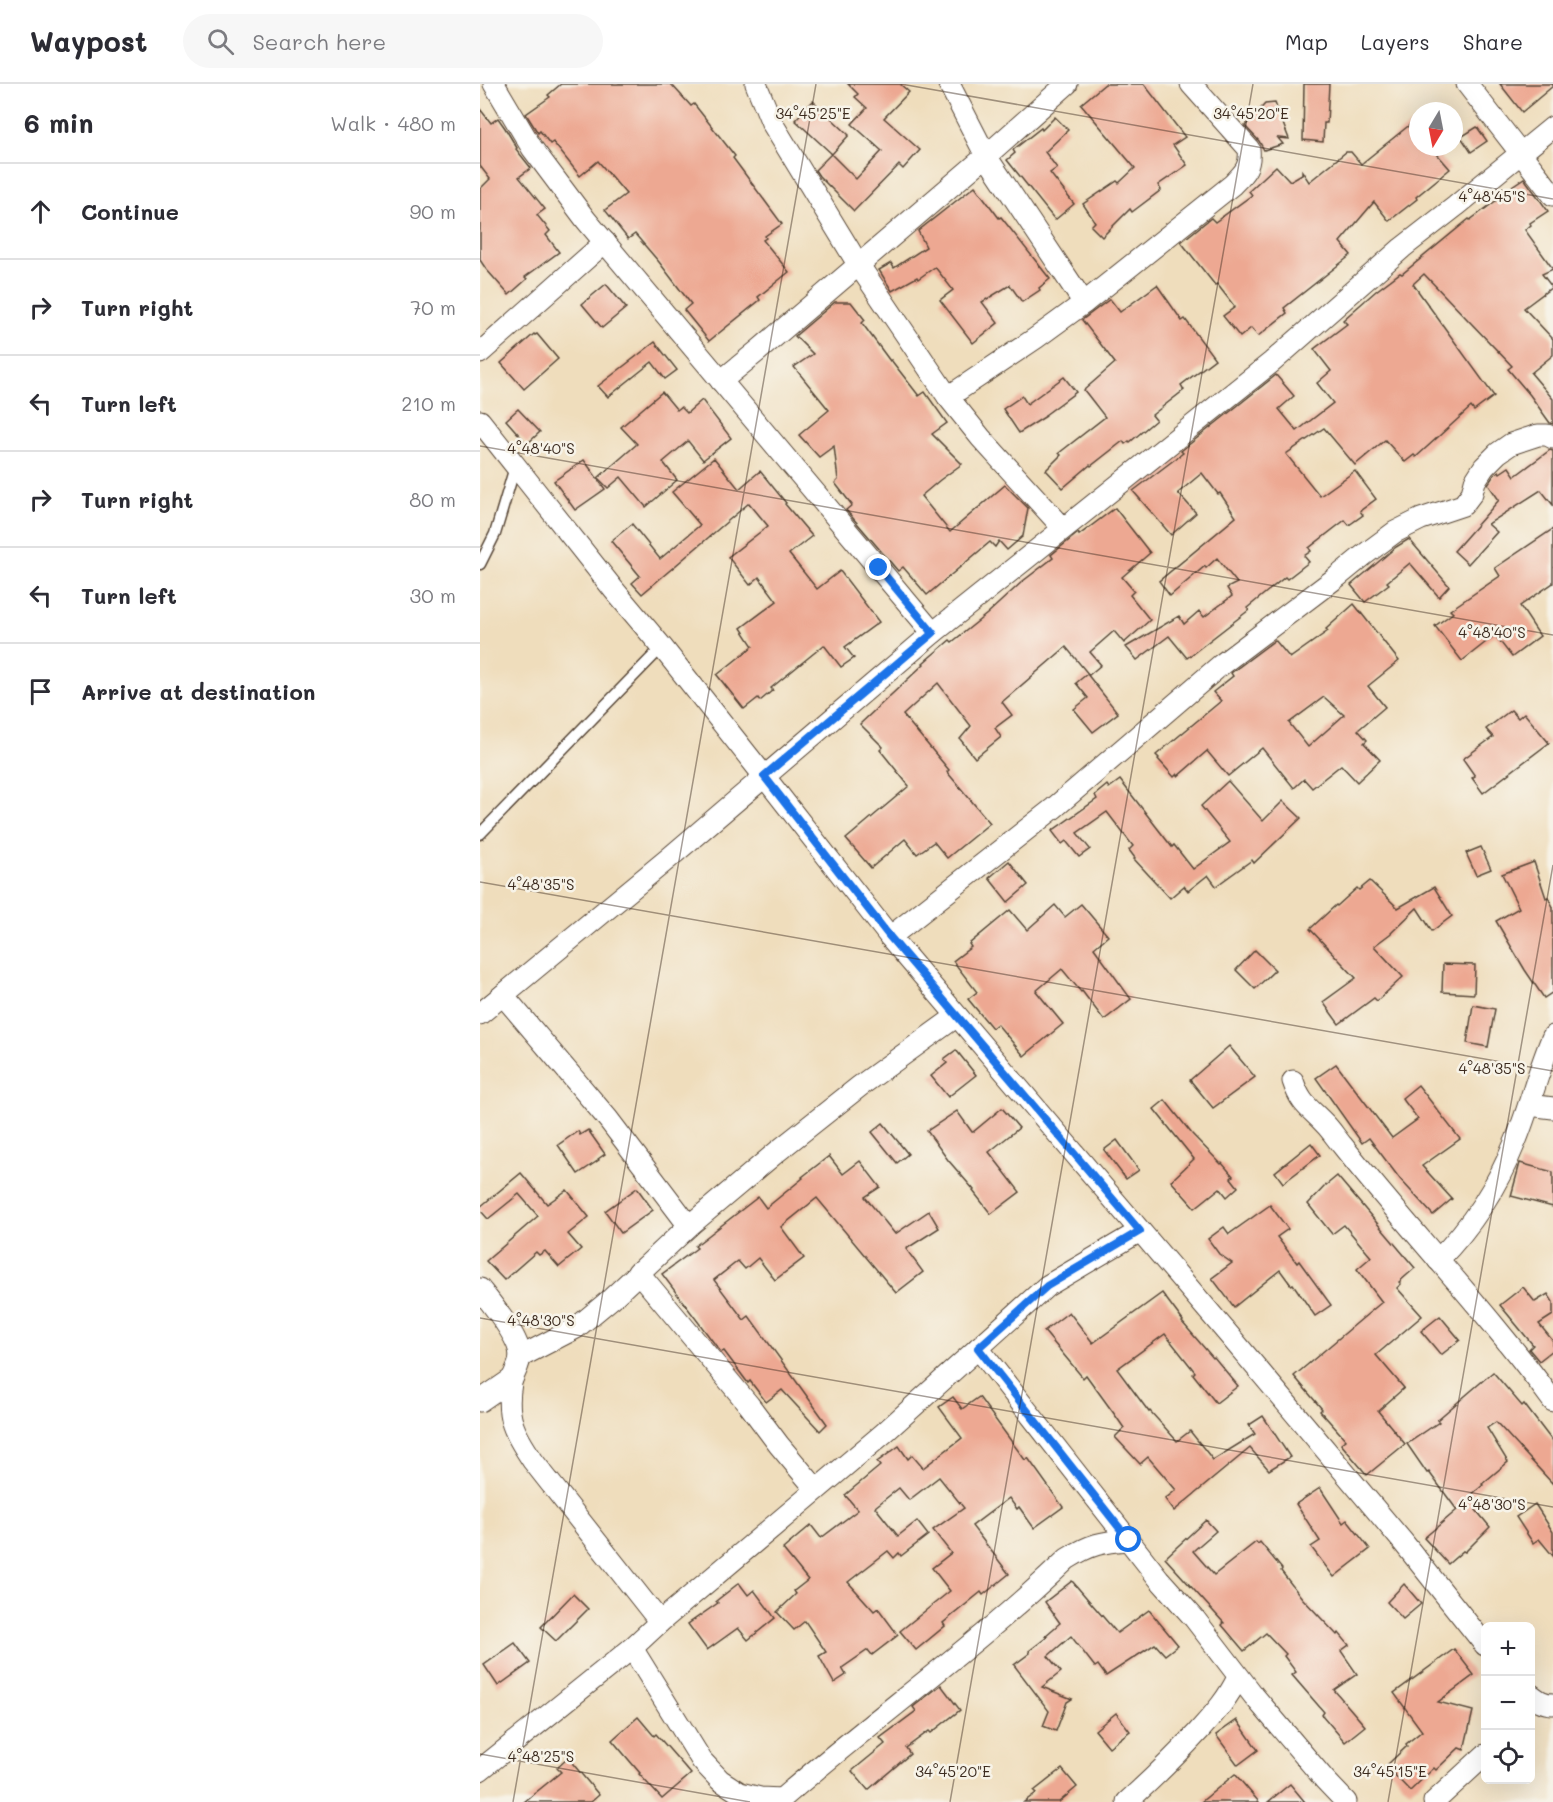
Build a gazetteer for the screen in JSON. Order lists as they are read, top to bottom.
{
  "north": "bottom",
  "page": {
    "header": "Waypost",
    "search": "Search here",
    "nav": ["Map", "Layers", "Share"],
    "heading": ["6 min", "Walk · 480 m"],
    "list": [
      ["Continue", "90 m"],
      ["Turn right", "70 m"],
      ["Turn left", "210 m"],
      ["Turn right", "80 m"],
      ["Turn left", "30 m"],
      "Arrive at destination"
    ],
    "map_buttons": ["+", "−"]
  },
  "coordinates": [
    "34°45'25\"E",
    "34°45'20\"E",
    "4°48'45\"S",
    "4°48'40\"S",
    "4°48'35\"S",
    "4°48'30\"S",
    "4°48'25\"S",
    "34°45'15\"E"
  ]
}
